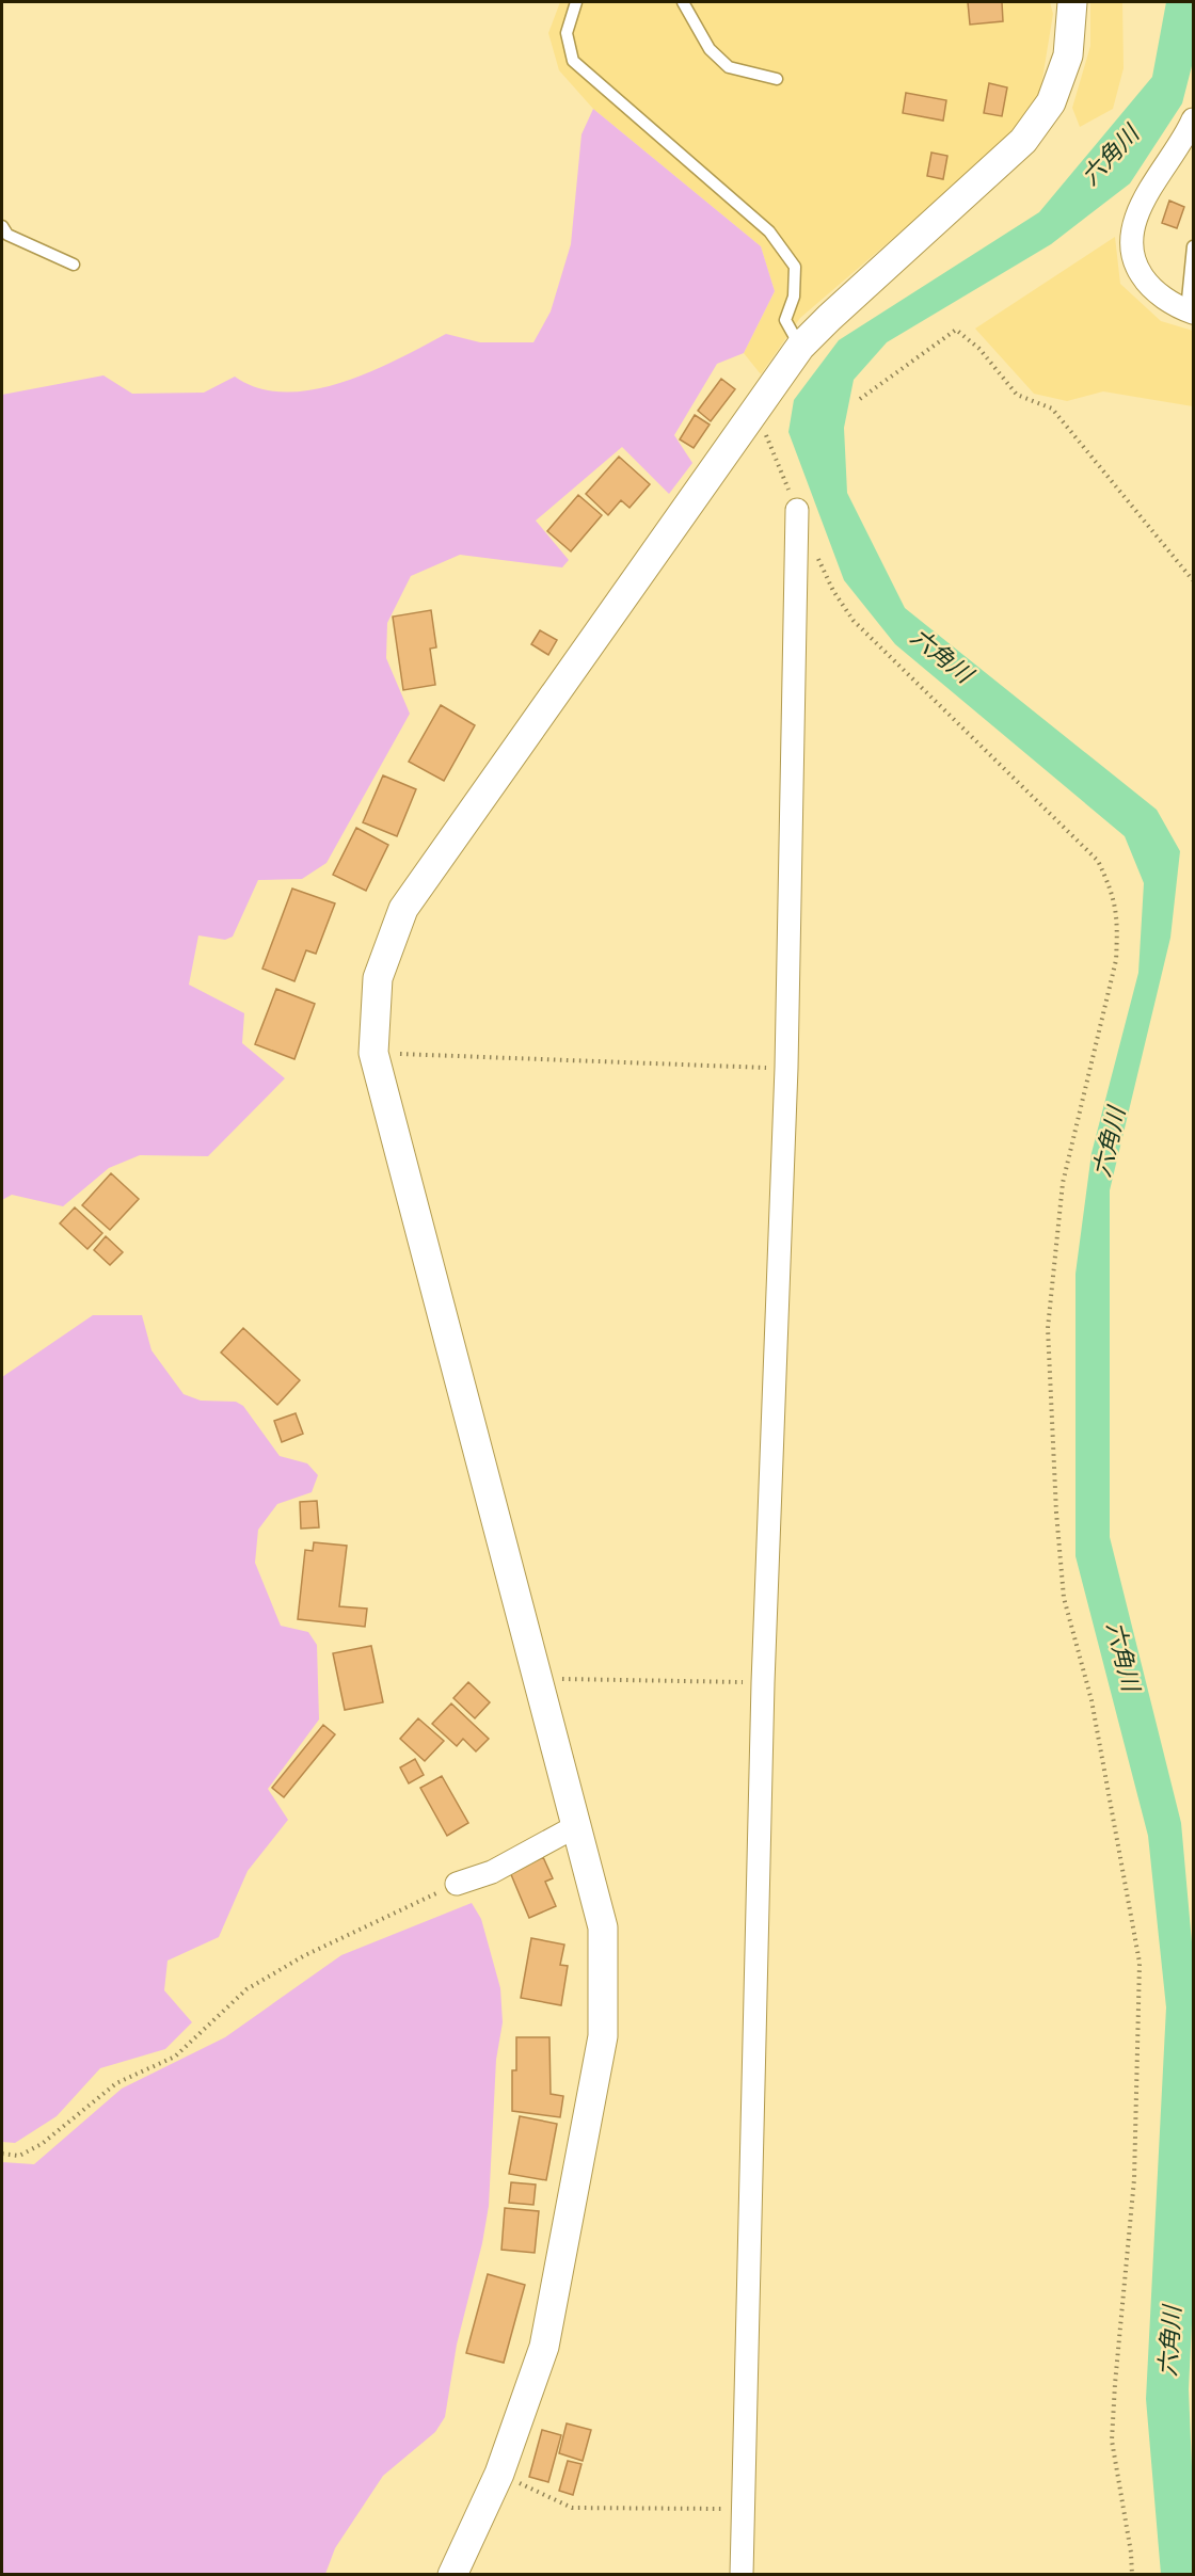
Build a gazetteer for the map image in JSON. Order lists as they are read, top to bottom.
{
  "water": ["六角川"]
}
